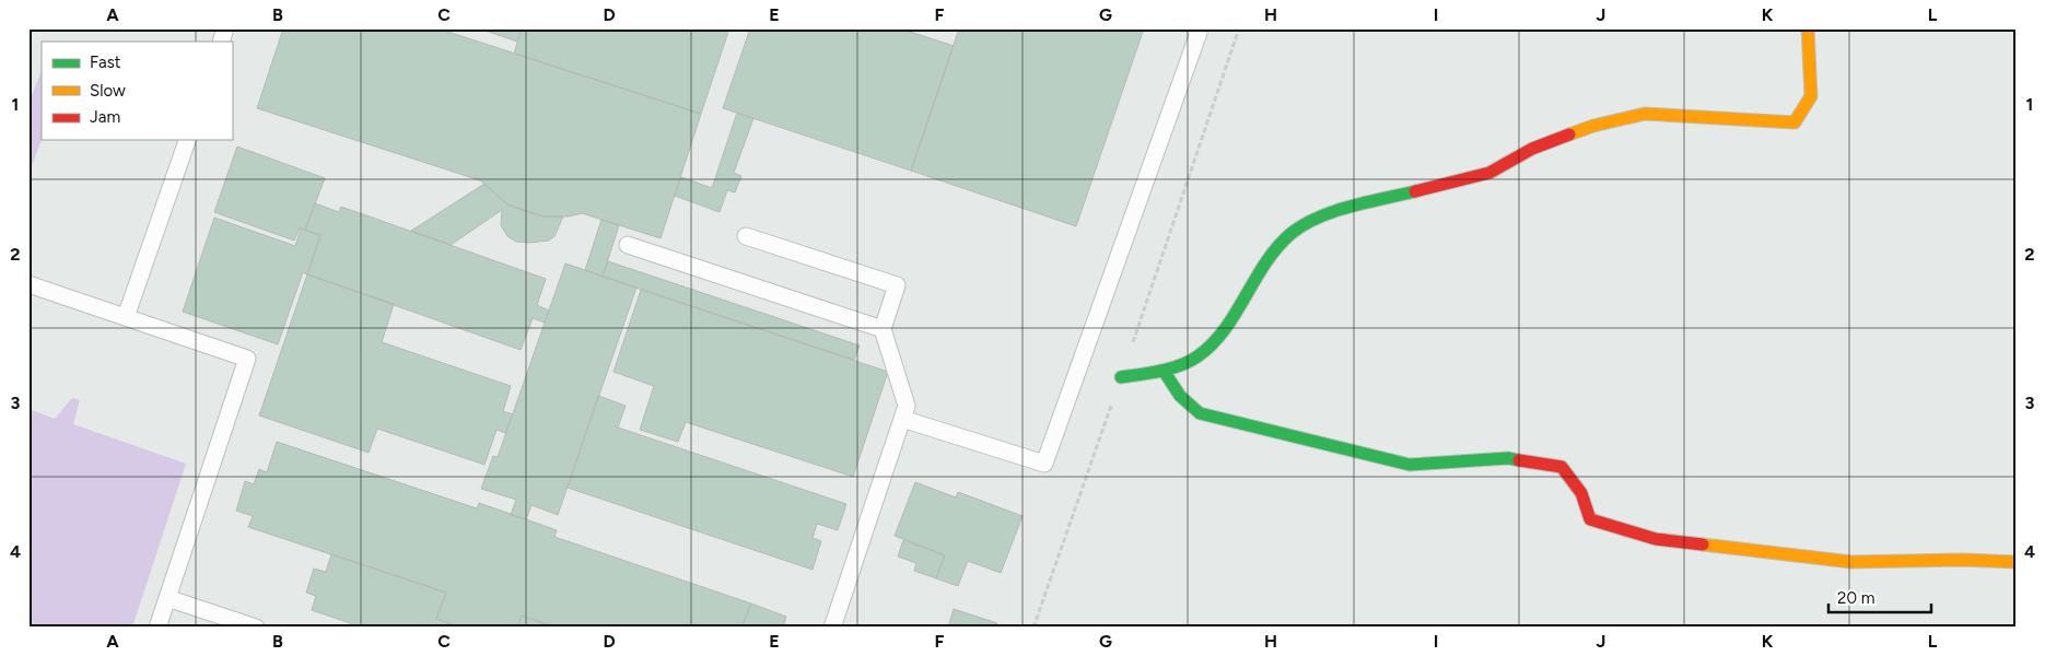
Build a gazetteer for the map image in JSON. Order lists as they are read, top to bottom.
{
  "legend": ["Fast", "Slow", "Jam"],
  "scale_bar": "20 m",
  "grid": {
    "columns": [
      "A",
      "B",
      "C",
      "D",
      "E",
      "F",
      "G",
      "H",
      "I",
      "J",
      "K",
      "L"
    ],
    "rows": [
      "1",
      "2",
      "3",
      "4"
    ]
  }
}
